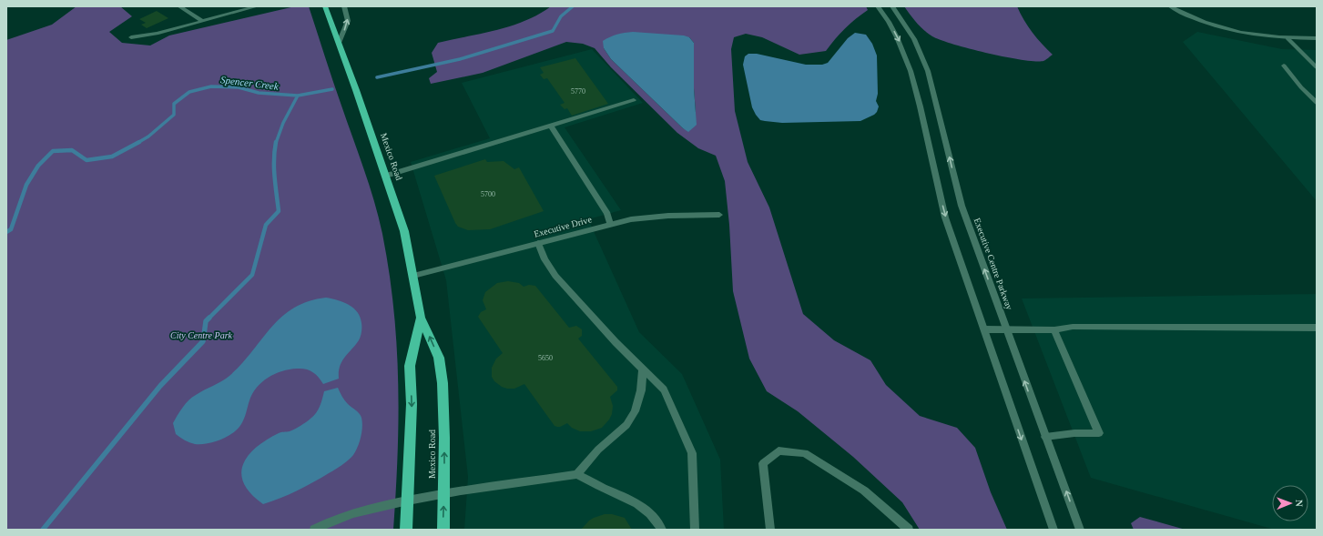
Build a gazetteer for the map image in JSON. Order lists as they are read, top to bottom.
{
  "streets": {
    "main road": ["Mexico Road"],
    "street": ["Executive Drive", "Executive Centre Parkway"]
  },
  "crossings": [
    ["Mexico Road", "Executive Drive"]
  ],
  "water": ["Spencer Creek"],
  "parks": ["City Centre Park"],
  "house_numbers": ["5770", "5700", "5650"],
  "north": "right"
}
